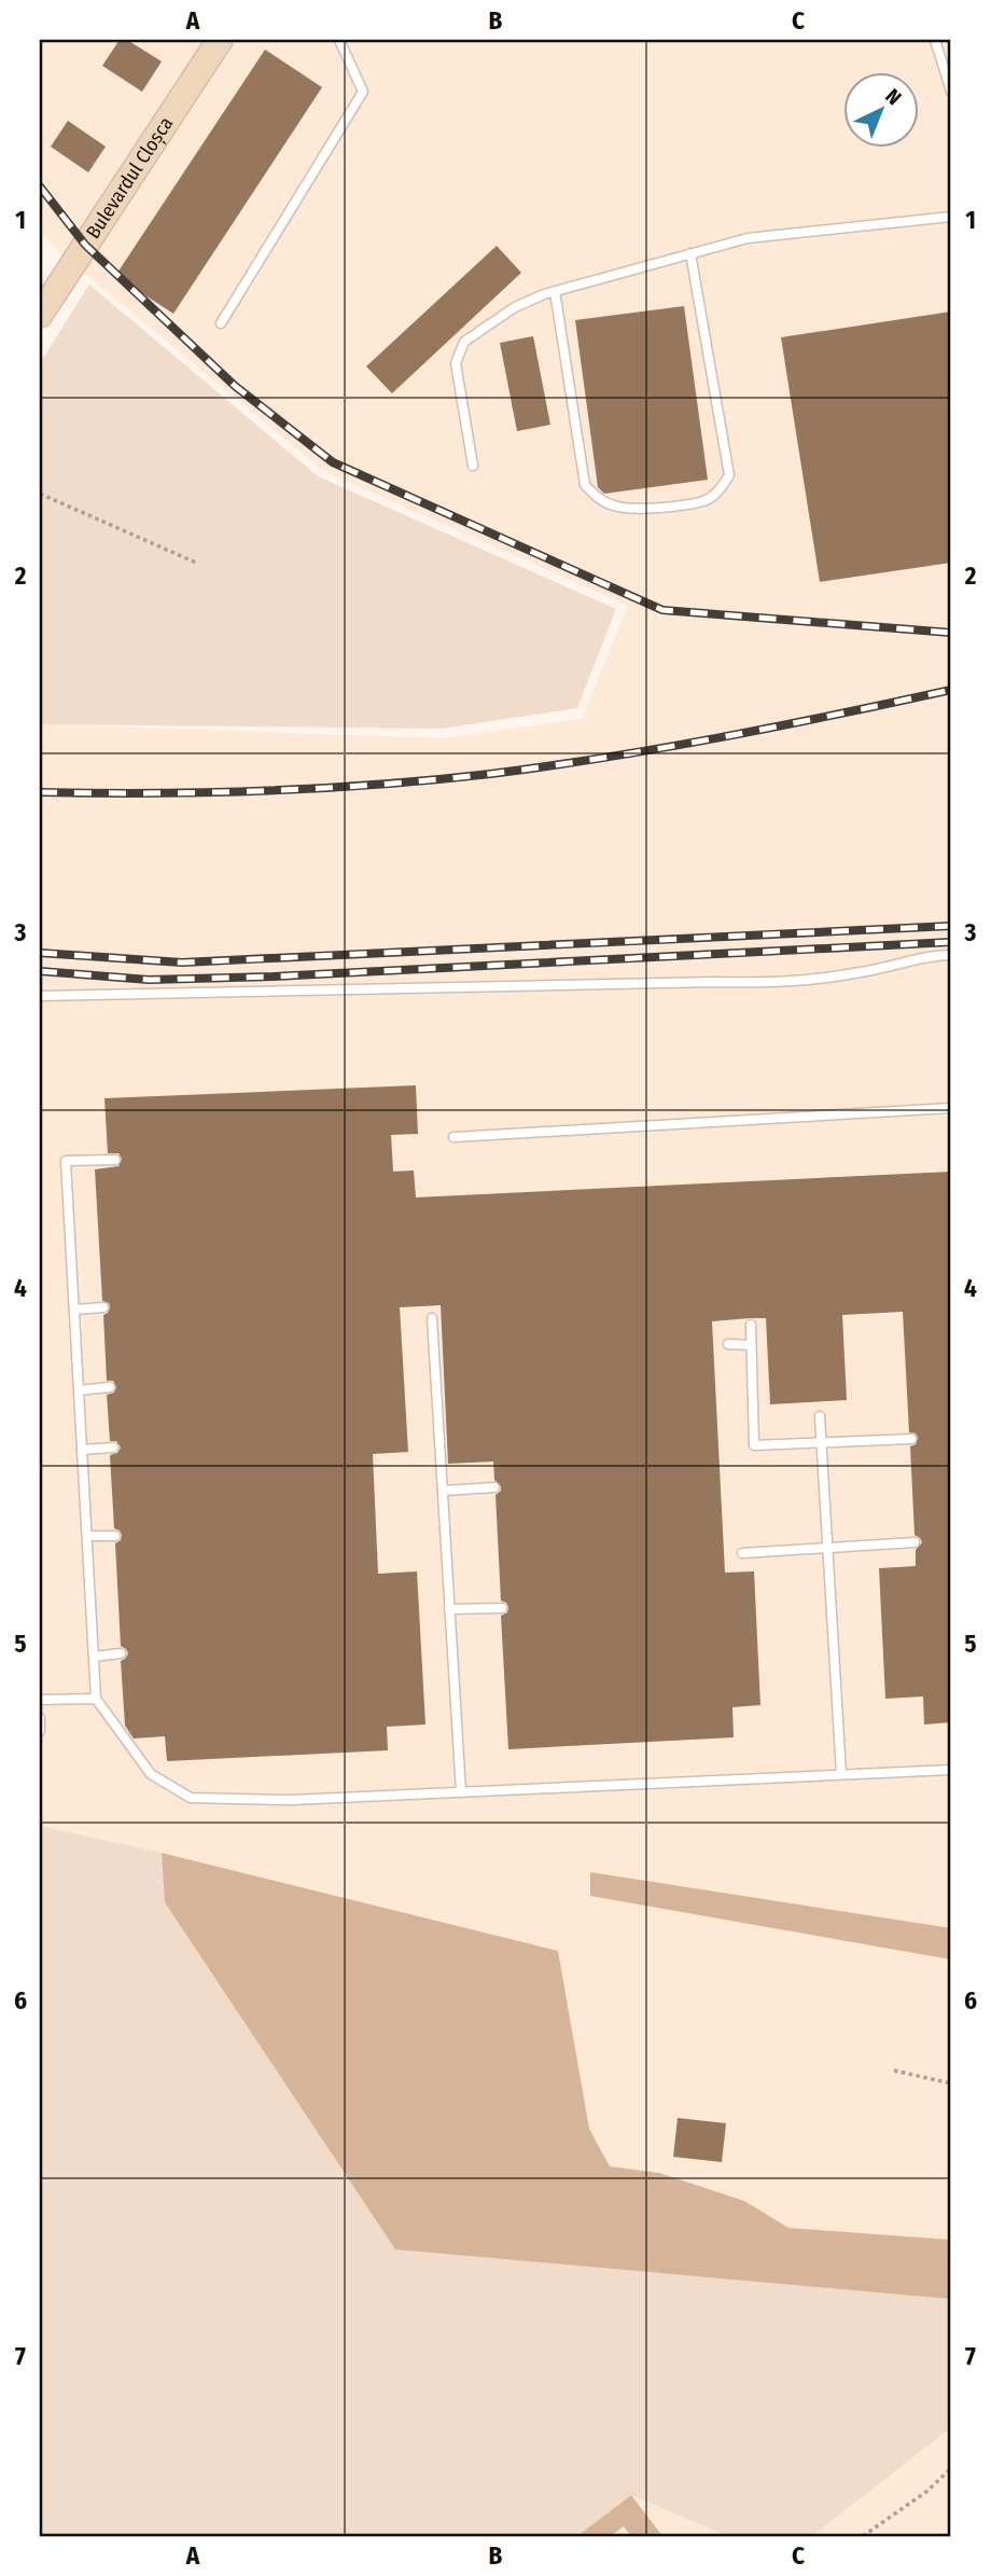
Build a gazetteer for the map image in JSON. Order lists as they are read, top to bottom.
{
  "streets": {
    "main road": ["Bulevardul Cloșca"]
  },
  "north": "top right",
  "grid": {
    "columns": ["A", "B", "C"],
    "rows": [
      "1",
      "2",
      "3",
      "4",
      "5",
      "6",
      "7"
    ]
  }
}
